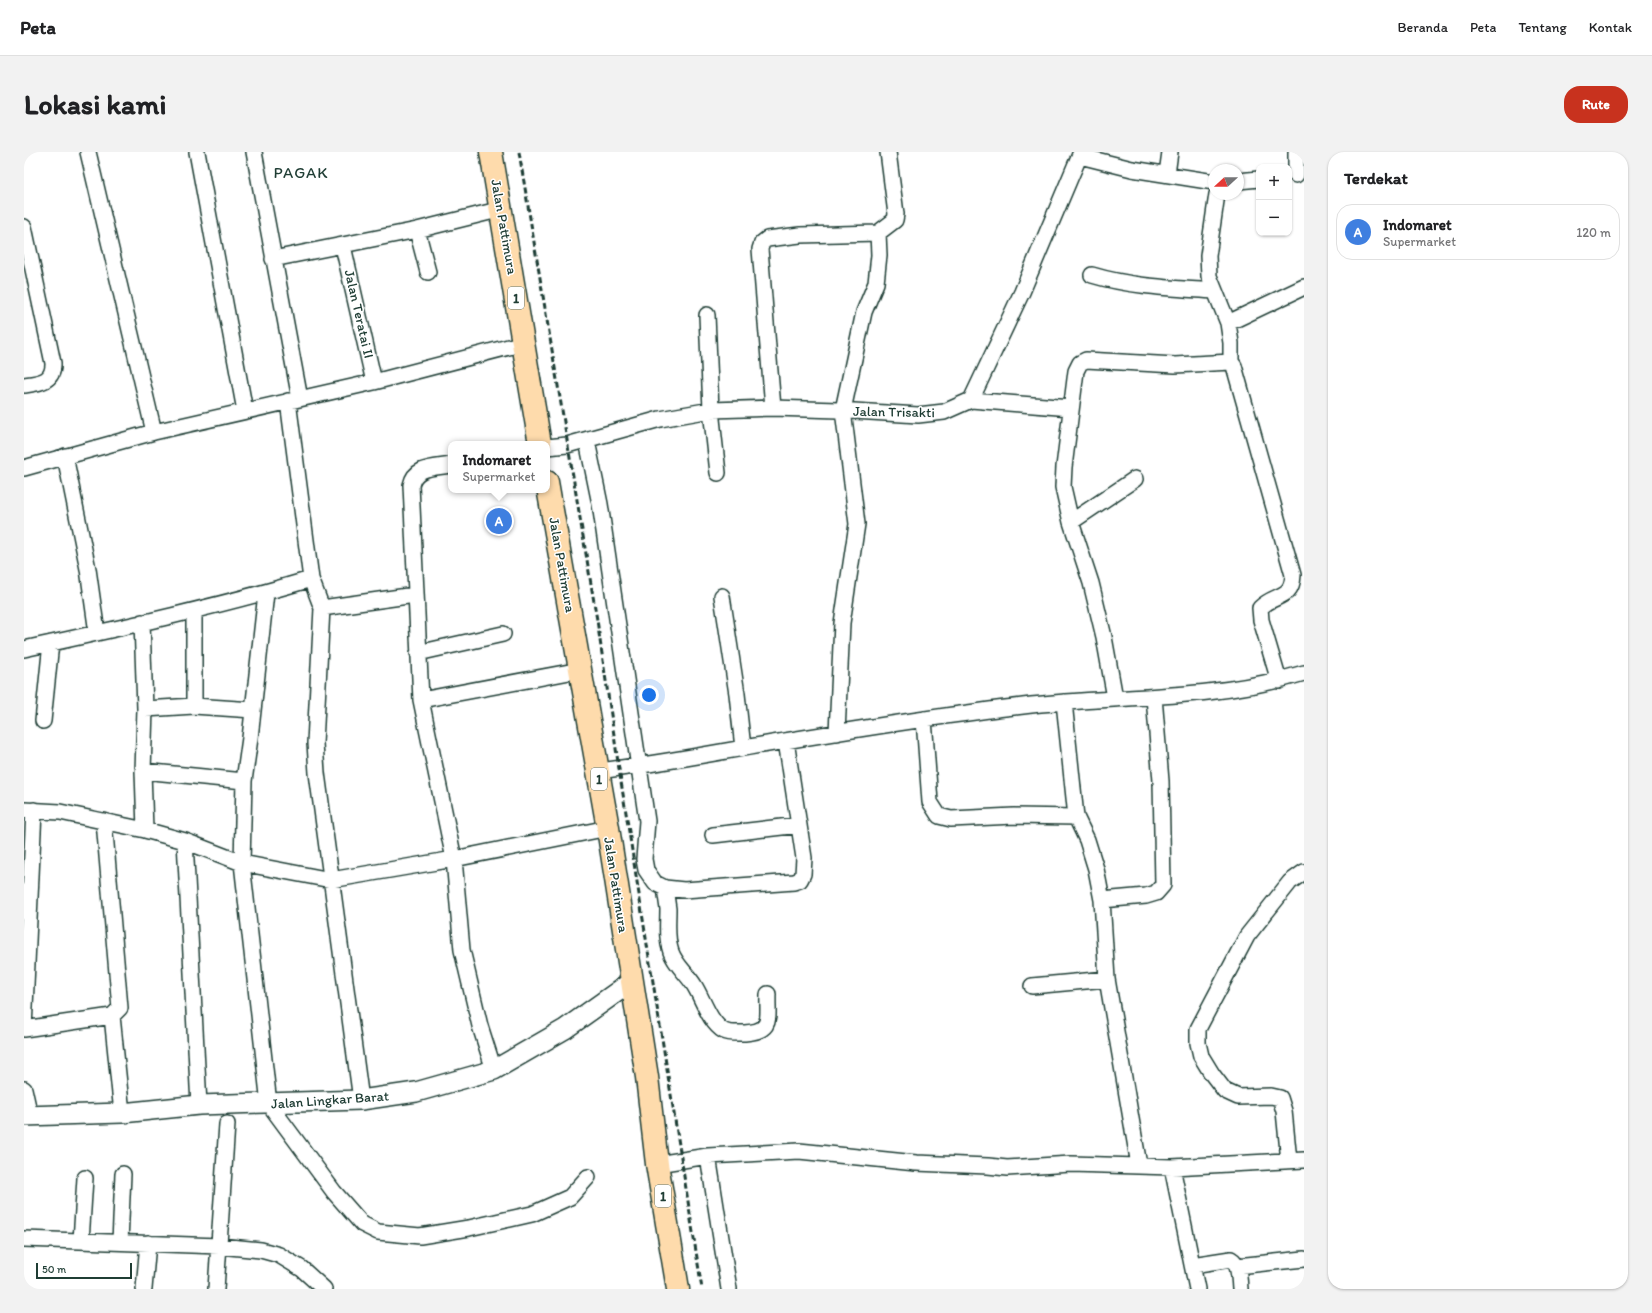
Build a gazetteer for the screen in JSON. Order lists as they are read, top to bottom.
{
  "streets": {
    "highway": ["Jalan Pattimura", "1"],
    "street": ["Jalan Teratai II", "Jalan Trisakti", "Jalan Lingkar Barat"]
  },
  "crossings": [
    ["Jalan Pattimura", "Jalan Lingkar Barat"]
  ],
  "districts": ["PAGAK"],
  "scale_bar": "50 m",
  "north": "left",
  "page": {
    "header": "Peta",
    "nav": [
      "Beranda",
      "Peta",
      "Tentang",
      "Kontak"
    ],
    "buttons": "Rute",
    "title": "Lokasi kami",
    "heading": "Terdekat",
    "map_buttons": ["+", "−"],
    "list": [
      {
        "mark": "A",
        "name": "Indomaret",
        "note": "Supermarket",
        "value": "120 m"
      }
    ],
    "popup": ["Indomaret", "Supermarket"],
    "pins": "A",
    "scale": "50 m"
  }
}
